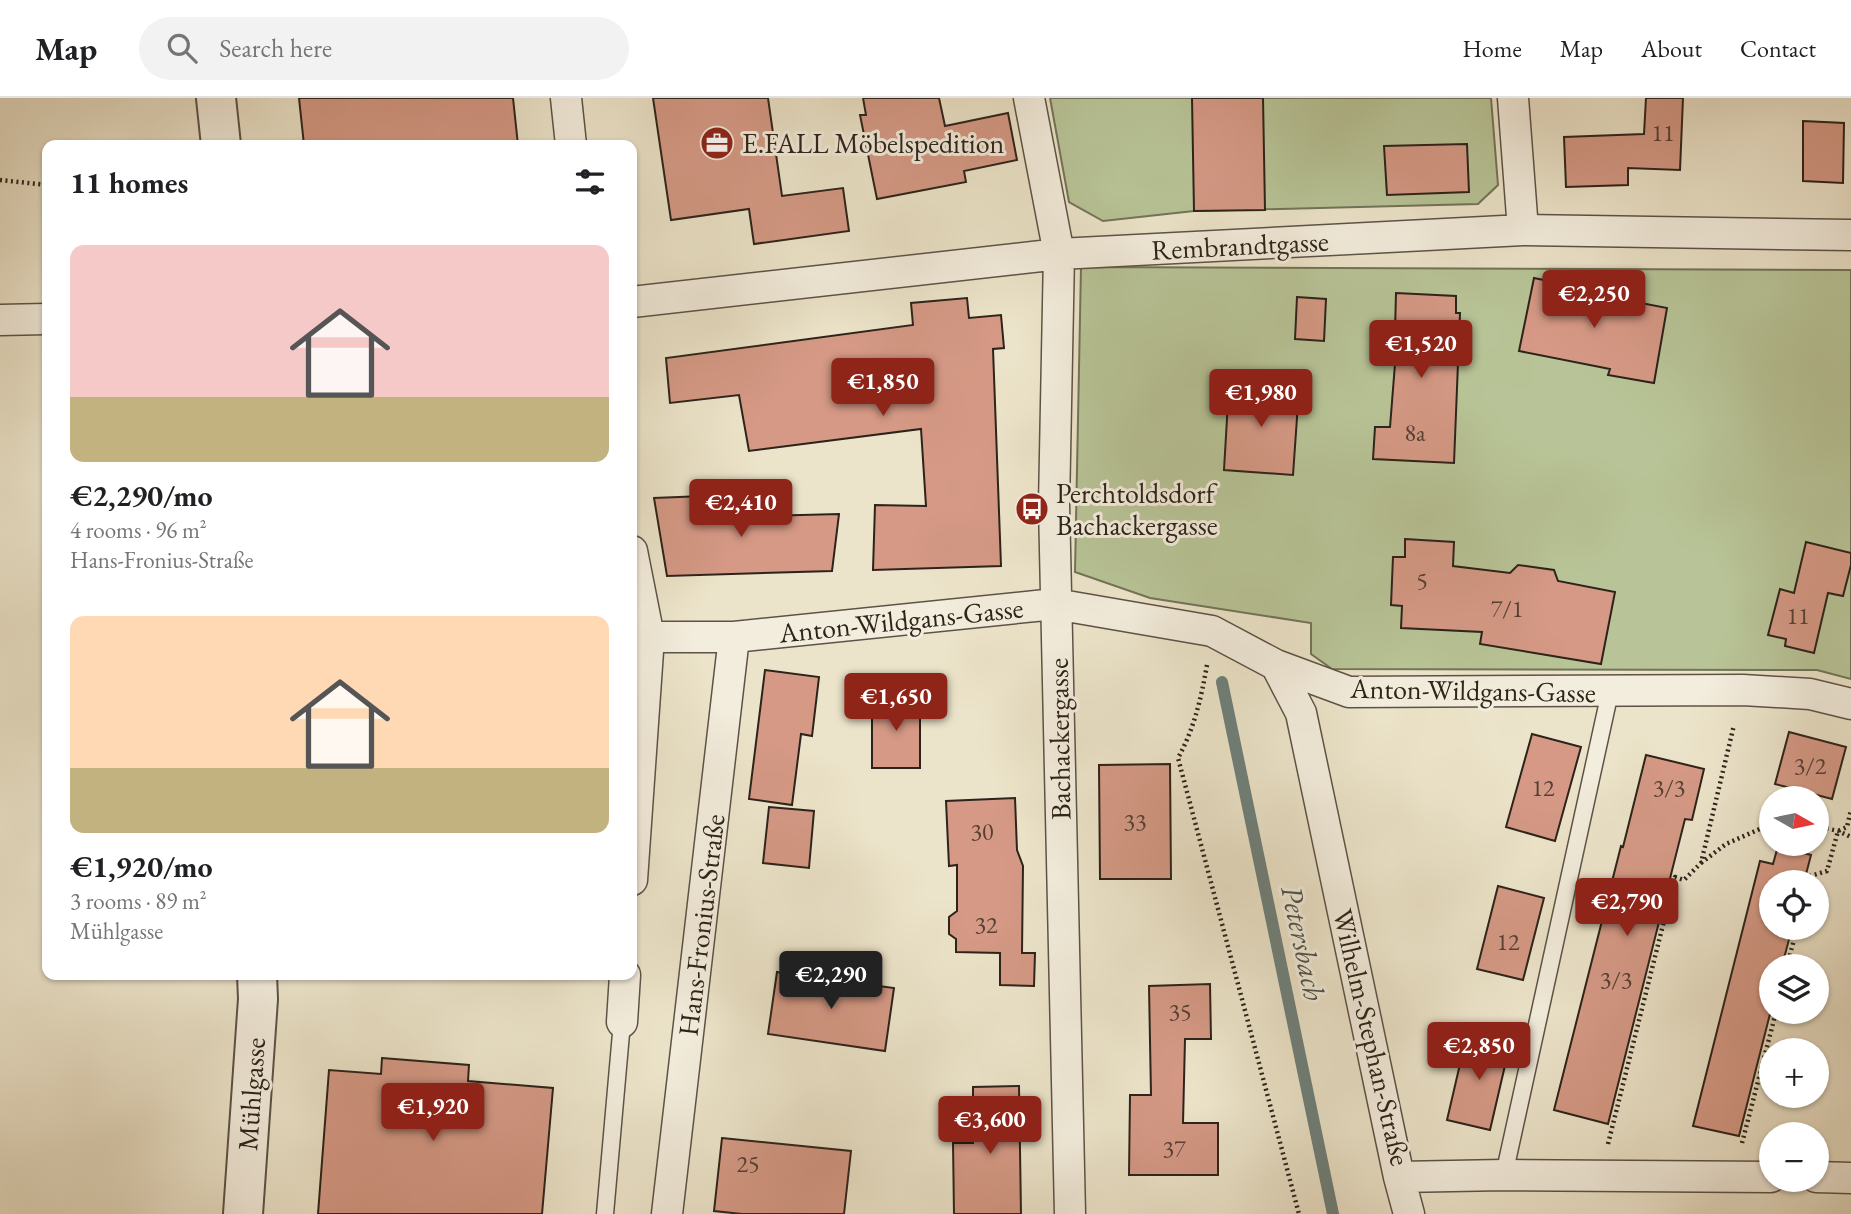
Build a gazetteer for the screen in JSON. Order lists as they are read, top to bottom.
{
  "streets": {
    "street": [
      "Rembrandtgasse",
      "Anton-Wildgans-Gasse",
      "Bachackergasse",
      "Hans-Fronius-Straße",
      "Wilhelm-Stephan-Straße",
      "Mühlgasse"
    ]
  },
  "crossings": [
    ["Rembrandtgasse", "Bachackergasse"],
    ["Anton-Wildgans-Gasse", "Bachackergasse"],
    ["Anton-Wildgans-Gasse", "Hans-Fronius-Straße"],
    ["Anton-Wildgans-Gasse", "Wilhelm-Stephan-Straße"]
  ],
  "water": ["Petersbach"],
  "places": {
    "office": ["E.FALL Möbelspedition"],
    "bus stop": ["Perchtoldsdorf Bachackergasse"]
  },
  "house_numbers": [
    "11",
    "8a",
    "5",
    "7/1",
    "11",
    "3/2",
    "12",
    "3/3",
    "33",
    "30",
    "32",
    "12",
    "3/3",
    "35",
    "37",
    "25"
  ],
  "north": "right",
  "page": {
    "header": "Map",
    "search": "Search here",
    "nav": [
      "Home",
      "Map",
      "About",
      "Contact"
    ],
    "heading": "11 homes",
    "list": [
      {
        "name": "€2,290/mo",
        "note": "4 rooms · 96 m² · Hans-Fronius-Straße"
      },
      {
        "name": "€1,920/mo",
        "note": "3 rooms · 89 m² · Mühlgasse"
      }
    ],
    "price": [
      "€2,250",
      "€1,520",
      "€1,850",
      "€1,980",
      "€2,410",
      "€1,650",
      "€2,790",
      "€2,290",
      "€2,850",
      "€1,920",
      "€3,600"
    ],
    "map_buttons": ["+", "−"]
  }
}
